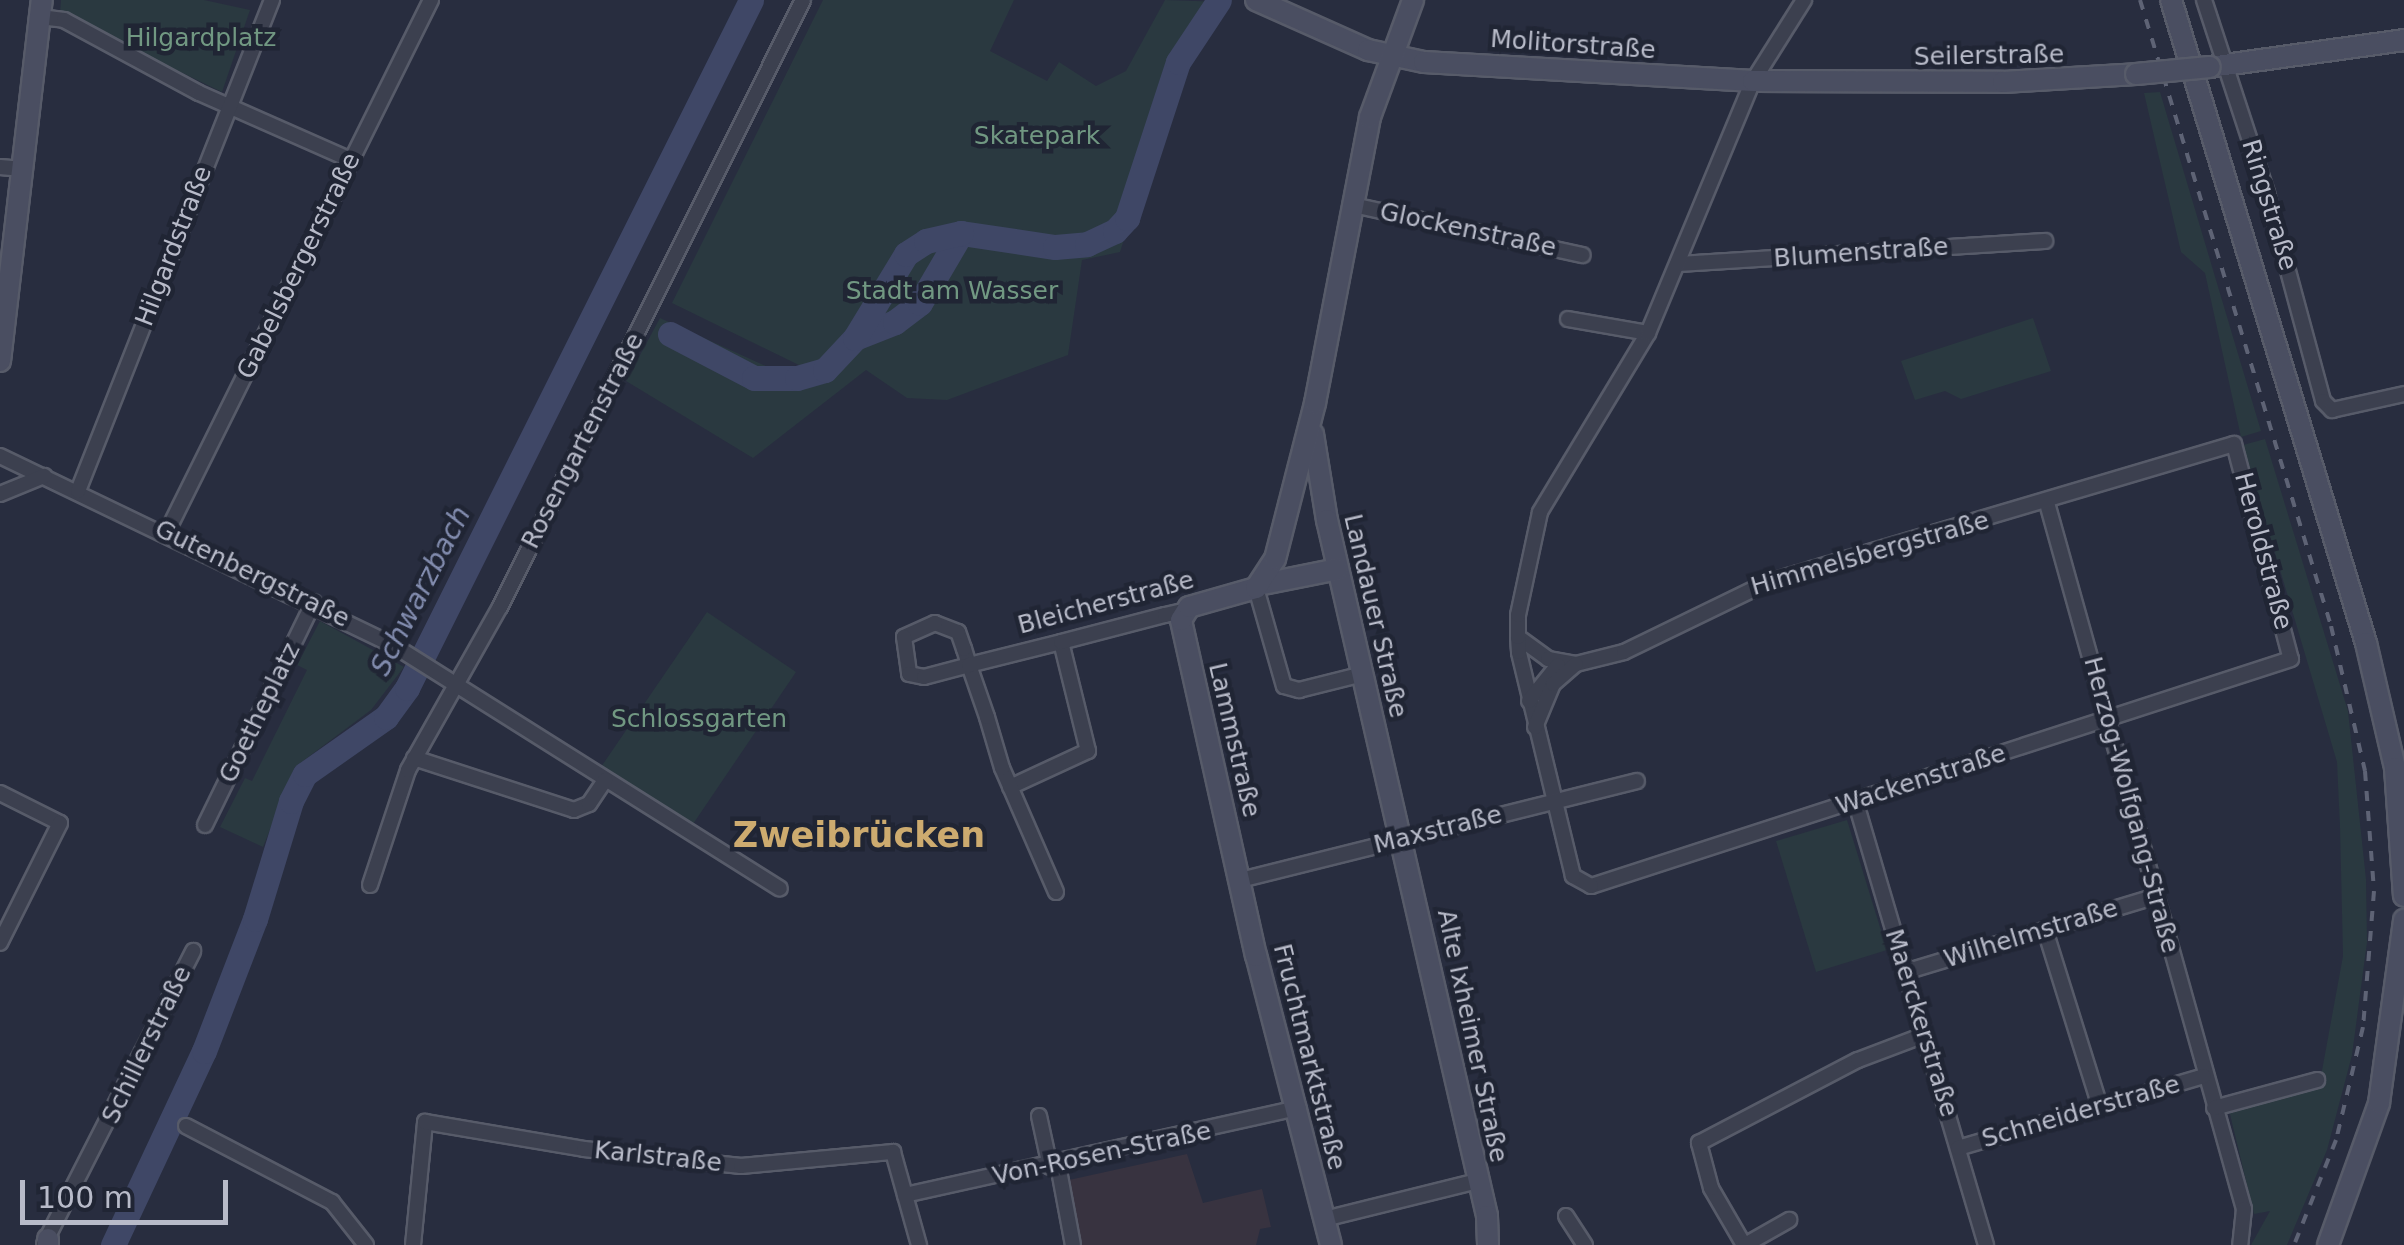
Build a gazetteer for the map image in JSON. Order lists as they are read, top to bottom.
{
  "streets": {
    "main road": [
      "Molitorstraße",
      "Seilerstraße",
      "Bleicherstraße",
      "Landauer Straße",
      "Lammstraße",
      "Alte Ixheimer Straße",
      "Fruchtmarktstraße"
    ],
    "street": [
      "Ringstraße",
      "Glockenstraße",
      "Hilgardstraße",
      "Blumenstraße",
      "Gabelsbergerstraße",
      "Rosengartenstraße",
      "Heroldstraße",
      "Himmelsbergstraße",
      "Gutenbergstraße",
      "Goetheplatz",
      "Wackenstraße",
      "Herzog-Wolfgang-Straße",
      "Maxstraße",
      "Wilhelmstraße",
      "Maerckerstraße",
      "Schillerstraße",
      "Schneiderstraße",
      "Von-Rosen-Straße",
      "Karlstraße"
    ]
  },
  "crossings": [
    ["Molitorstraße", "Seilerstraße"],
    ["Molitorstraße", "Landauer Straße"],
    ["Seilerstraße", "Ringstraße"],
    ["Glockenstraße", "Landauer Straße"],
    ["Hilgardstraße", "Gutenbergstraße"],
    ["Gabelsbergerstraße", "Gutenbergstraße"],
    ["Rosengartenstraße", "Gutenbergstraße"],
    ["Heroldstraße", "Himmelsbergstraße"],
    ["Heroldstraße", "Wackenstraße"],
    ["Himmelsbergstraße", "Herzog-Wolfgang-Straße"],
    ["Gutenbergstraße", "Goetheplatz"],
    ["Bleicherstraße", "Landauer Straße"],
    ["Bleicherstraße", "Lammstraße"],
    ["Landauer Straße", "Maxstraße"],
    ["Landauer Straße", "Alte Ixheimer Straße"],
    ["Lammstraße", "Maxstraße"],
    ["Lammstraße", "Fruchtmarktstraße"],
    ["Wackenstraße", "Herzog-Wolfgang-Straße"],
    ["Wackenstraße", "Maxstraße"],
    ["Wackenstraße", "Maerckerstraße"],
    ["Herzog-Wolfgang-Straße", "Wilhelmstraße"],
    ["Herzog-Wolfgang-Straße", "Schneiderstraße"],
    ["Maxstraße", "Alte Ixheimer Straße"],
    ["Maxstraße", "Fruchtmarktstraße"],
    ["Wilhelmstraße", "Maerckerstraße"],
    ["Maerckerstraße", "Schneiderstraße"],
    ["Fruchtmarktstraße", "Von-Rosen-Straße"],
    ["Von-Rosen-Straße", "Karlstraße"]
  ],
  "districts": ["Zweibrücken"],
  "water": ["Schwarzbach"],
  "parks": [
    "Hilgardplatz",
    "Skatepark",
    "Stadt am Wasser",
    "Schlossgarten"
  ],
  "scale_bar": "100 m"
}
